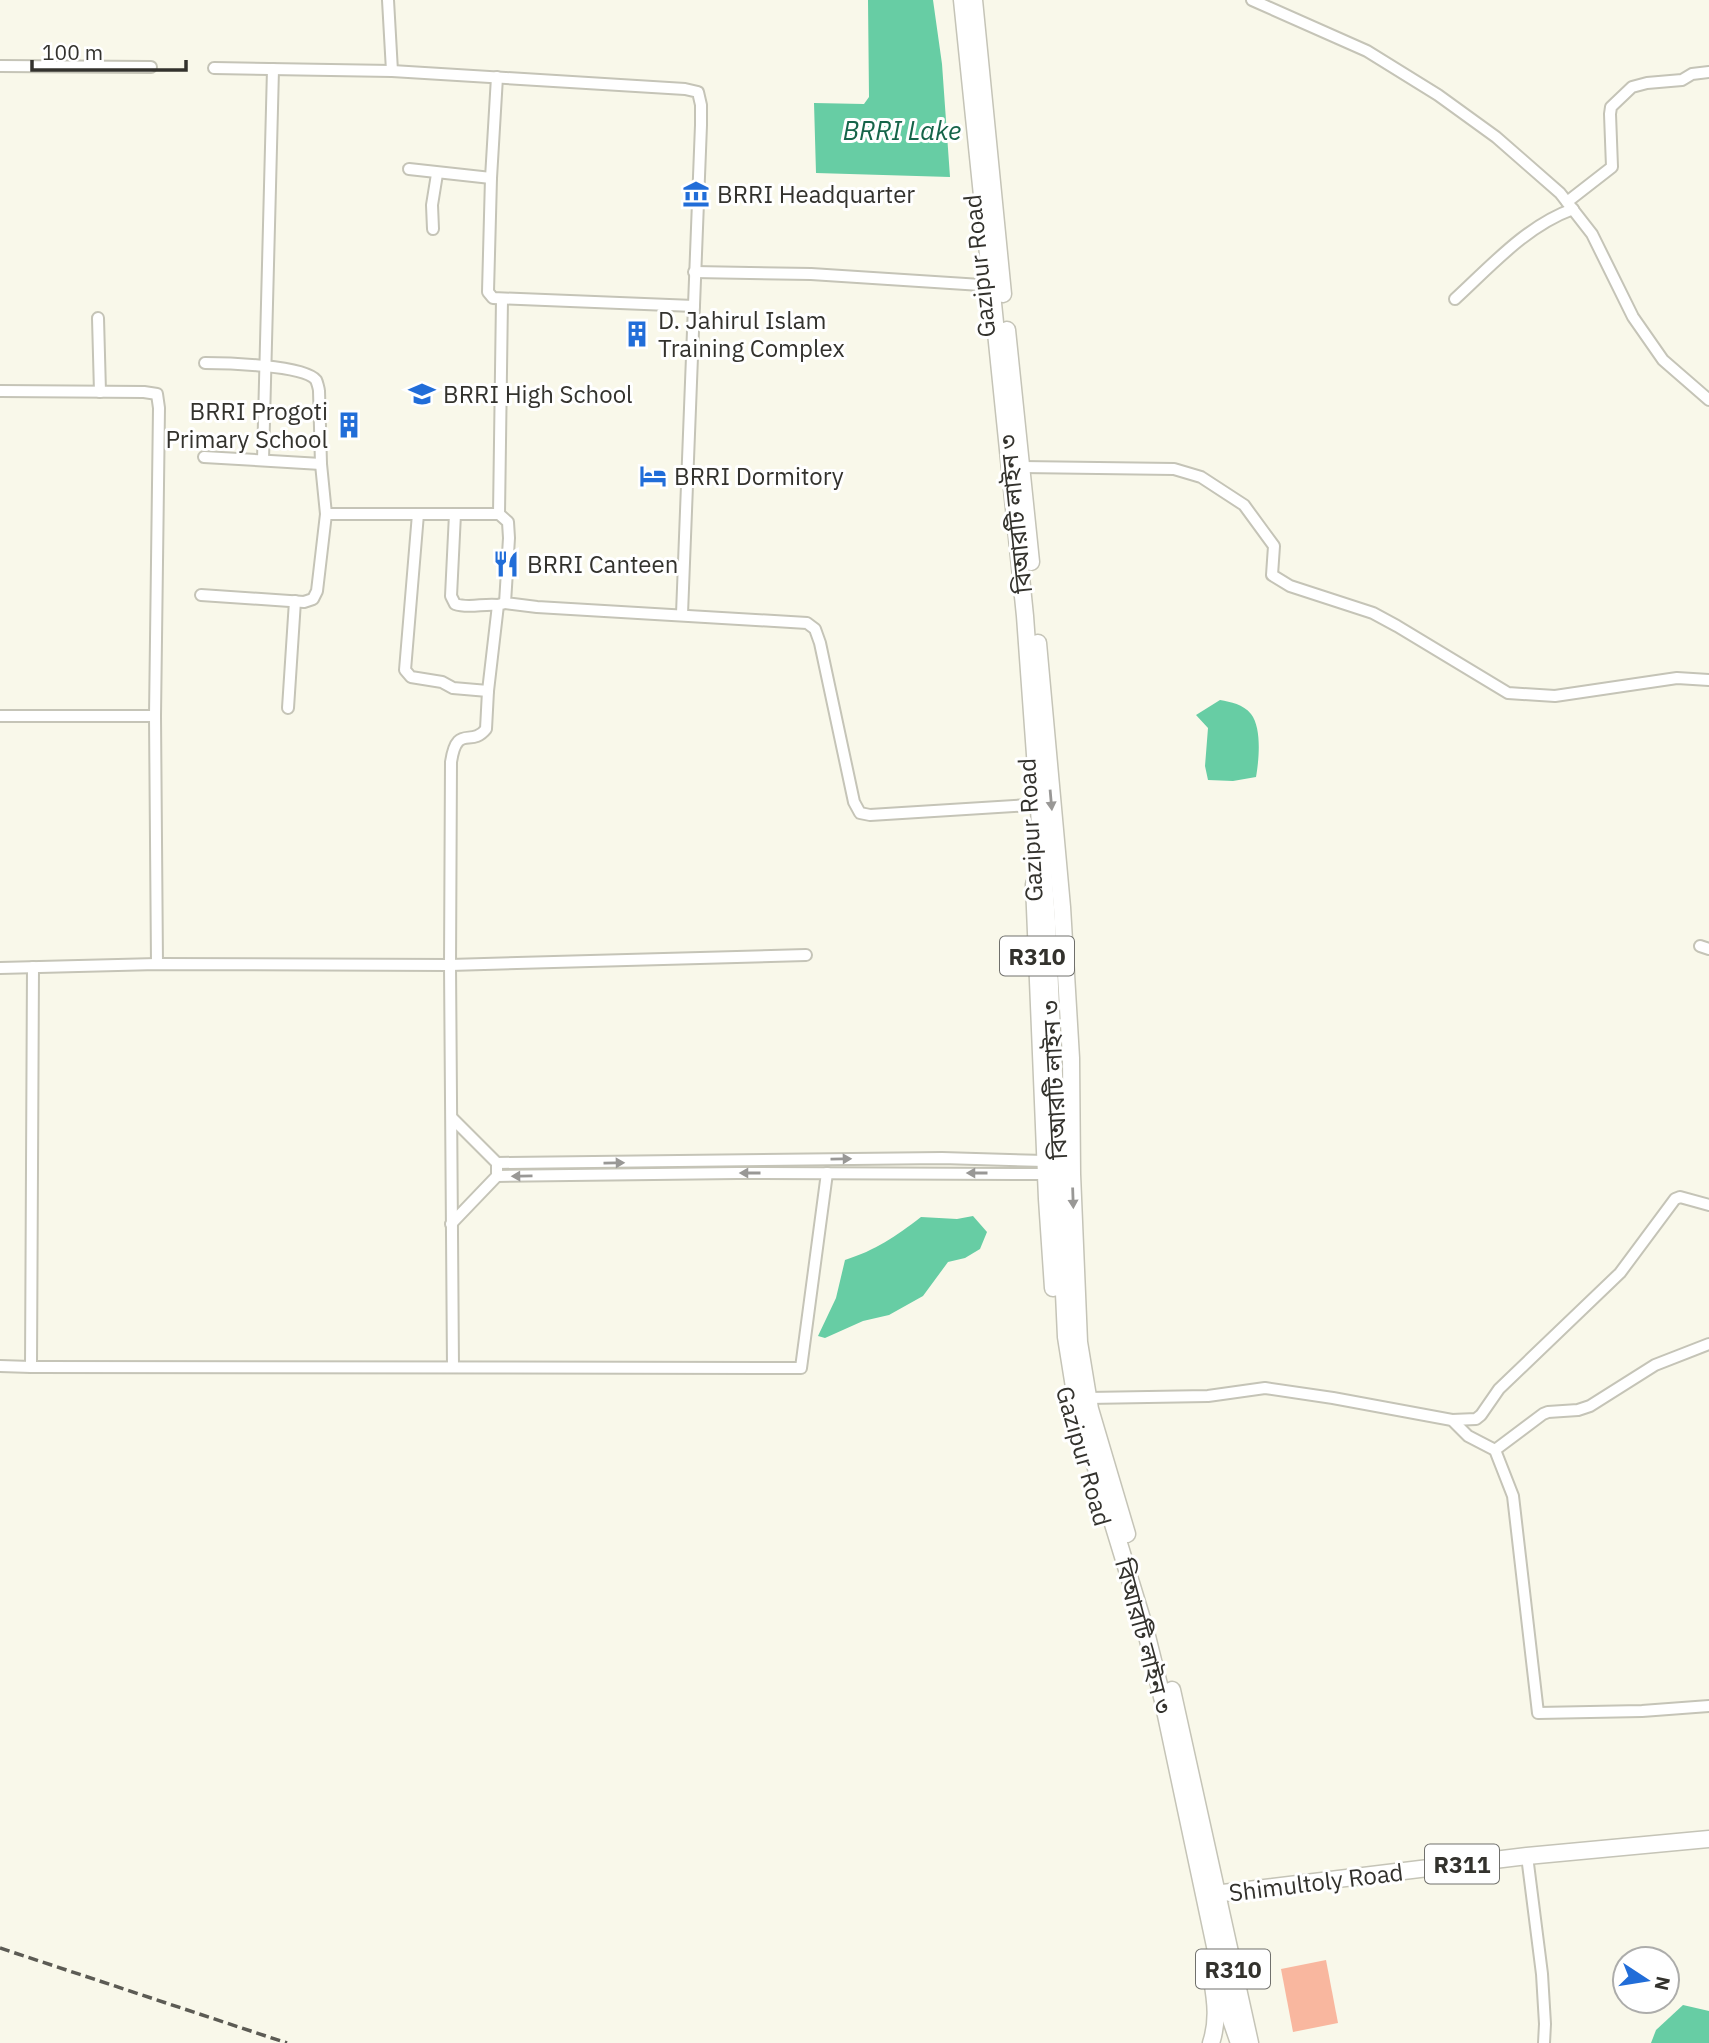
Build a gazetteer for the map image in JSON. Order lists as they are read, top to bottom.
{
  "streets": {
    "main road": [
      "Gazipur Road",
      "বিআরটি লাইন ৩",
      "R310",
      "R311",
      "Shimultoly Road"
    ]
  },
  "crossings": [
    ["Gazipur Road", "বিআরটি লাইন ৩"],
    ["Gazipur Road", "R310"],
    ["Gazipur Road", "Shimultoly Road"],
    ["বিআরটি লাইন ৩", "R310"],
    ["বিআরটি লাইন ৩", "Shimultoly Road"],
    ["R310", "Shimultoly Road"]
  ],
  "water": ["BRRI Lake"],
  "places": {
    "museum": ["BRRI Headquarter"],
    "building": ["D. Jahirul Islam Training Complex", "BRRI Progoti Primary School"],
    "school or university": ["BRRI High School"],
    "hotel": ["BRRI Dormitory"],
    "restaurant": ["BRRI Canteen"]
  },
  "scale_bar": "100 m",
  "north": "right"
}
